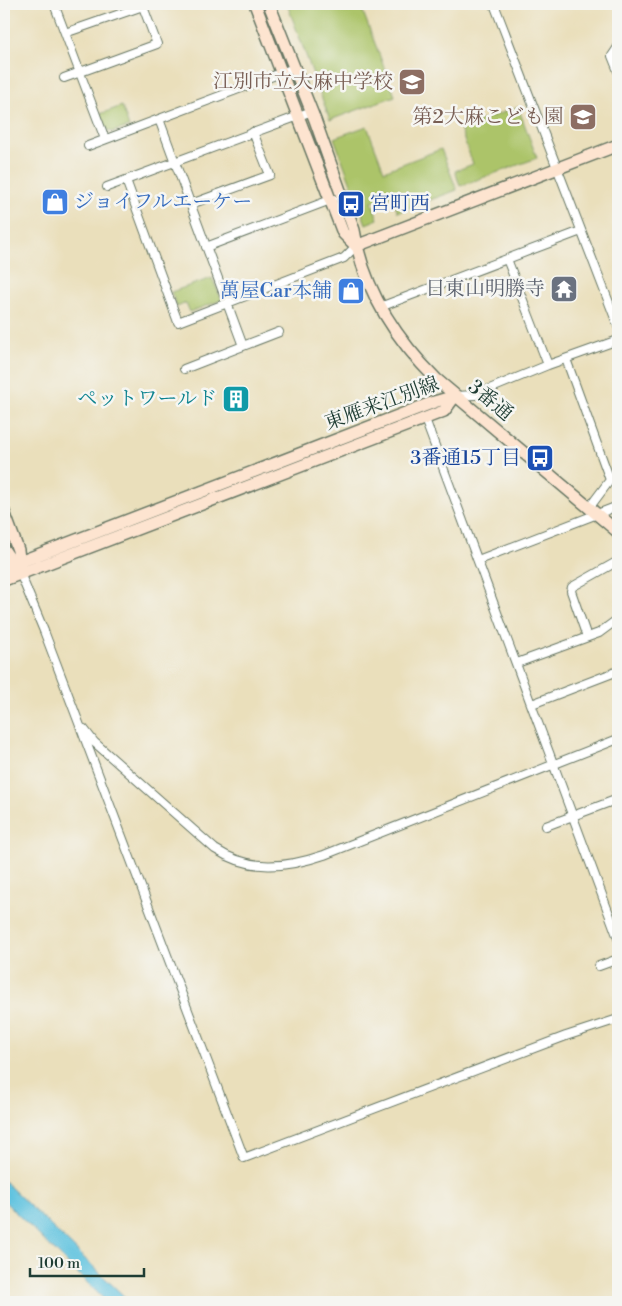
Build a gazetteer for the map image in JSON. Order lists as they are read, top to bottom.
{
  "streets": {
    "main road": ["3番通", "東雁来江別線"]
  },
  "crossings": [
    ["3番通", "東雁来江別線"]
  ],
  "places": {
    "school or university": ["江別市立大麻中学校", "第2大麻こども園"],
    "shop": ["ジョイフルエーケー", "萬屋Car本舗"],
    "bus stop": ["宮町西", "3番通15丁目"],
    "temple": ["日東山明勝寺"],
    "building": ["ペットワールド"]
  },
  "scale_bar": "100 m"
}
